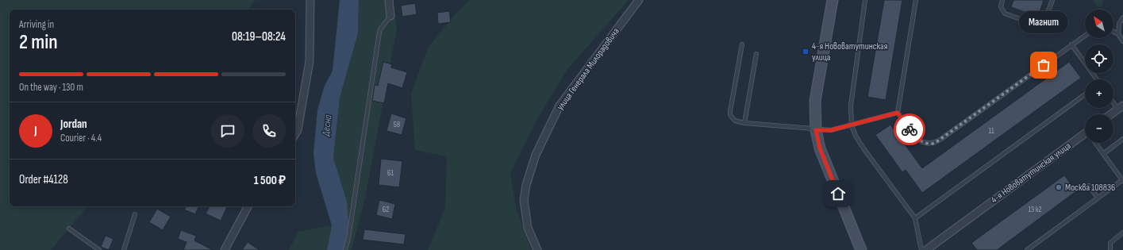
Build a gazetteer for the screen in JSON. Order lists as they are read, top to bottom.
{
  "streets": {
    "street": ["улица Генерала Милорадовича", "4-я Нововатутинская улица"]
  },
  "water": ["Десна"],
  "places": {
    "transit": ["4-я Нововатутинская улица"],
    "other": ["Магнит", "Москва 108836"]
  },
  "house_numbers": [
    "58",
    "11",
    "61",
    "62",
    "13 к2"
  ],
  "north": "top left",
  "page": {
    "map_buttons": ["+", "−"],
    "heading": ["2 min", "Arriving in", "08:19–08:24"],
    "panel": [
      "Jordan",
      "Courier · 4.4",
      "Order #4128",
      "1 500 ₽"
    ],
    "bubble": "Магнит",
    "bar": "On the way · 130 m",
    "round": "J"
  }
}
